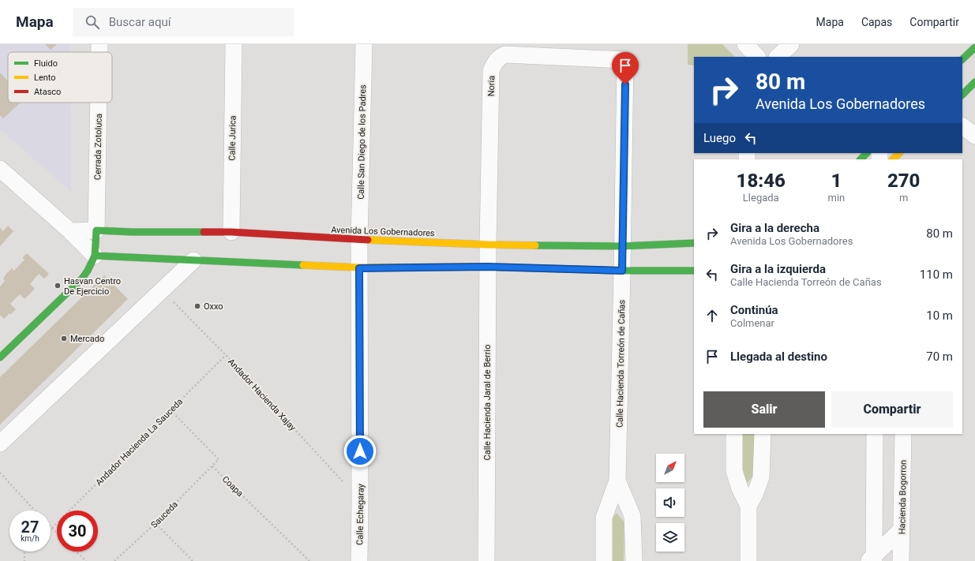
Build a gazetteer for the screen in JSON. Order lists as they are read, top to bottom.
{
  "streets": {
    "street": [
      "Noria",
      "Calle Jurica",
      "Calle San Diego de los Padres",
      "Cerrada Zotoluca",
      "Avenida Los Gobernadores",
      "Calle Hacienda Torreón de Cañas",
      "Calle Hacienda Jaral de Berrio",
      "Hacienda Bogorron",
      "Calle Echegaray"
    ],
    "path": [
      "Andador Hacienda Xajay",
      "Andador Hacienda La Sauceda",
      "Coapa",
      "Sauceda"
    ]
  },
  "crossings": [
    ["Noria", "Avenida Los Gobernadores"],
    ["Noria", "Calle Hacienda Torreón de Cañas"],
    ["Noria", "Calle Hacienda Jaral de Berrio"],
    ["Calle Jurica", "Avenida Los Gobernadores"],
    ["Calle San Diego de los Padres", "Avenida Los Gobernadores"],
    ["Calle San Diego de los Padres", "Calle Echegaray"],
    ["Cerrada Zotoluca", "Avenida Los Gobernadores"],
    ["Avenida Los Gobernadores", "Calle Hacienda Torreón de Cañas"],
    ["Avenida Los Gobernadores", "Calle Hacienda Jaral de Berrio"],
    ["Avenida Los Gobernadores", "Calle Echegaray"],
    ["Andador Hacienda Xajay", "Andador Hacienda La Sauceda"],
    ["Coapa", "Sauceda"]
  ],
  "places": ["Hasvan Centro De Ejercicio", "Oxxo", "Mercado"],
  "legend": ["Fluido", "Lento", "Atasco"],
  "north": "top right",
  "page": {
    "header": "Mapa",
    "search": "Buscar aquí",
    "nav": ["Mapa", "Capas", "Compartir"],
    "turn": ["80 m", "Avenida Los Gobernadores"],
    "then": "Luego",
    "eta": [
      "18:46",
      "Llegada",
      "1",
      "min",
      "270",
      "m"
    ],
    "list": [
      {
        "name": "Gira a la derecha",
        "note": "Avenida Los Gobernadores",
        "value": "80 m"
      },
      {
        "name": "Gira a la izquierda",
        "note": "Calle Hacienda Torreón de Cañas",
        "value": "110 m"
      },
      {
        "name": "Continúa",
        "note": "Colmenar",
        "value": "10 m"
      },
      {
        "name": "Llegada al destino",
        "value": "70 m"
      }
    ],
    "buttons": ["Salir", "Compartir"],
    "speed": "27 km/h",
    "limit": "30"
  }
}
